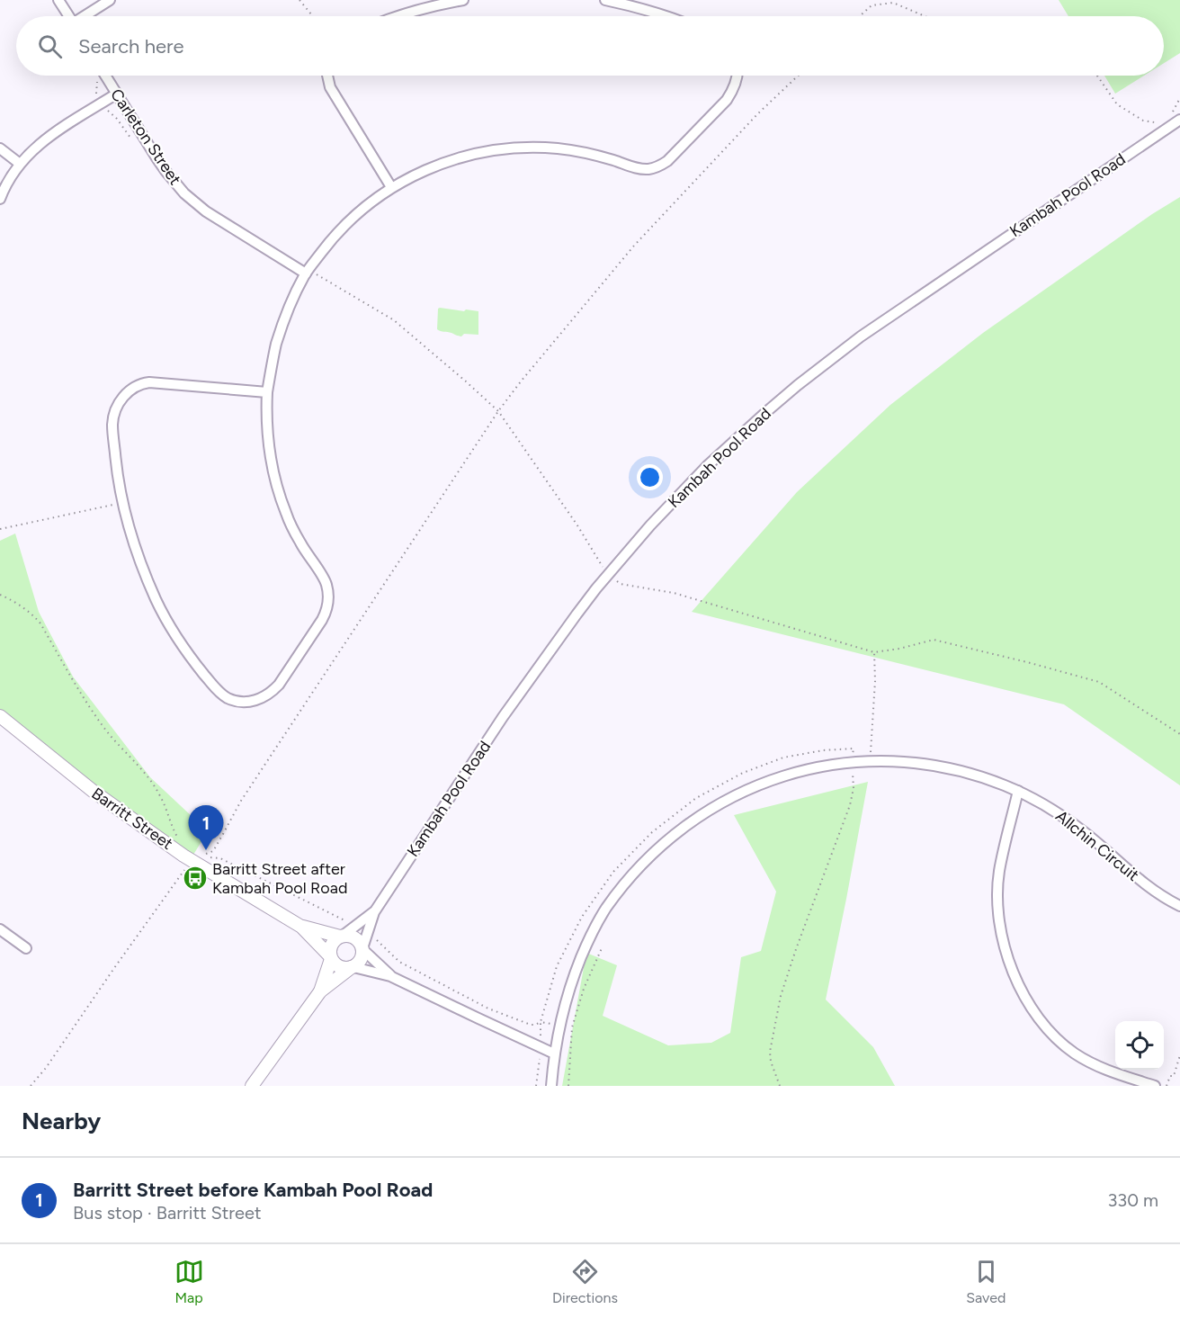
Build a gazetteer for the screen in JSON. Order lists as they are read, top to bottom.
{
  "streets": {
    "street": [
      "Carleton Street",
      "Kambah Pool Road",
      "Barritt Street",
      "Allchin Circuit"
    ]
  },
  "crossings": [
    ["Kambah Pool Road", "Barritt Street"]
  ],
  "places": {
    "bus stop": ["Barritt Street after Kambah Pool Road"]
  },
  "page": {
    "search": "Search here",
    "pins": "1",
    "heading": "Nearby",
    "list": [
      {
        "mark": "1",
        "name": "Barritt Street before Kambah Pool Road",
        "note": "Bus stop · Barritt Street",
        "value": "330 m"
      }
    ],
    "nav": ["Map", "Directions", "Saved"]
  }
}
